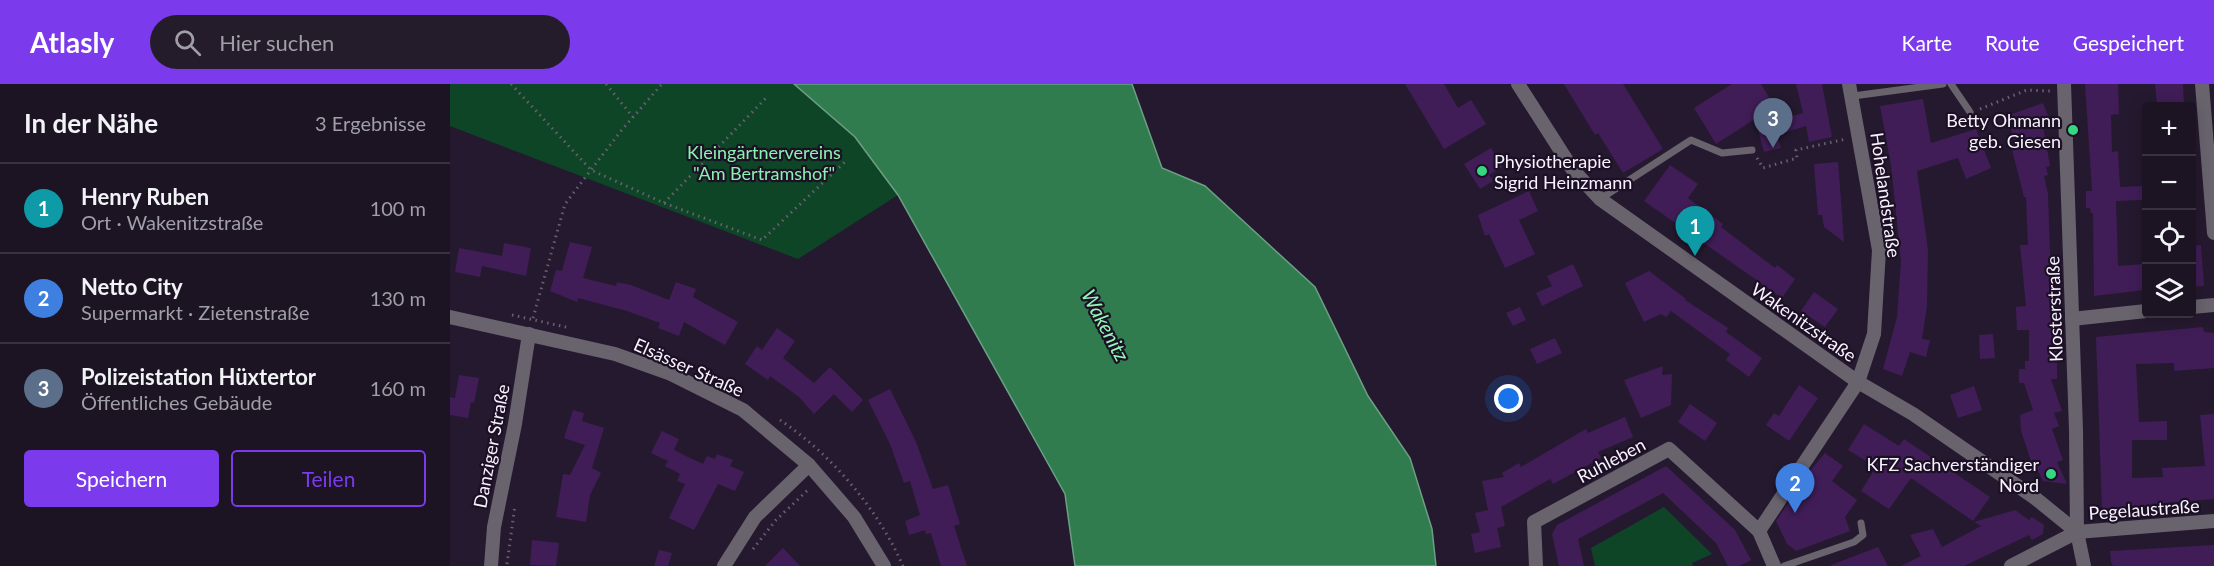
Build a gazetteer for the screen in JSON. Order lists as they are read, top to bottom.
{
  "streets": {
    "street": [
      "Hohelandstraße",
      "Klosterstraße",
      "Wakenitzstraße",
      "Elsässer Straße",
      "Danziger Straße",
      "Ruhleben",
      "Pegelaustraße"
    ]
  },
  "crossings": [
    ["Hohelandstraße", "Wakenitzstraße"],
    ["Hohelandstraße", "Ruhleben"],
    ["Klosterstraße", "Wakenitzstraße"],
    ["Klosterstraße", "Pegelaustraße"],
    ["Wakenitzstraße", "Pegelaustraße"],
    ["Elsässer Straße", "Danziger Straße"]
  ],
  "water": ["Wakenitz"],
  "parks": ["Kleingärtnervereins \"Am Bertramshof\""],
  "places": ["Betty Ohmann geb. Giesen", "Physiotherapie Sigrid Heinzmann", "KFZ Sachverständiger Nord"],
  "page": {
    "header": "Atlasly",
    "search": "Hier suchen",
    "nav": ["Karte", "Route", "Gespeichert"],
    "heading": ["In der Nähe", "3 Ergebnisse"],
    "pins": ["3", "1", "2"],
    "map_buttons": ["+", "−"],
    "list": [
      {
        "mark": "1",
        "name": "Henry Ruben",
        "note": "Ort · Wakenitzstraße",
        "value": "100 m"
      },
      {
        "mark": "2",
        "name": "Netto City",
        "note": "Supermarkt · Zietenstraße",
        "value": "130 m"
      },
      {
        "mark": "3",
        "name": "Polizeistation Hüxtertor",
        "note": "Öffentliches Gebäude",
        "value": "160 m"
      }
    ],
    "buttons": ["Speichern", "Teilen"]
  }
}
